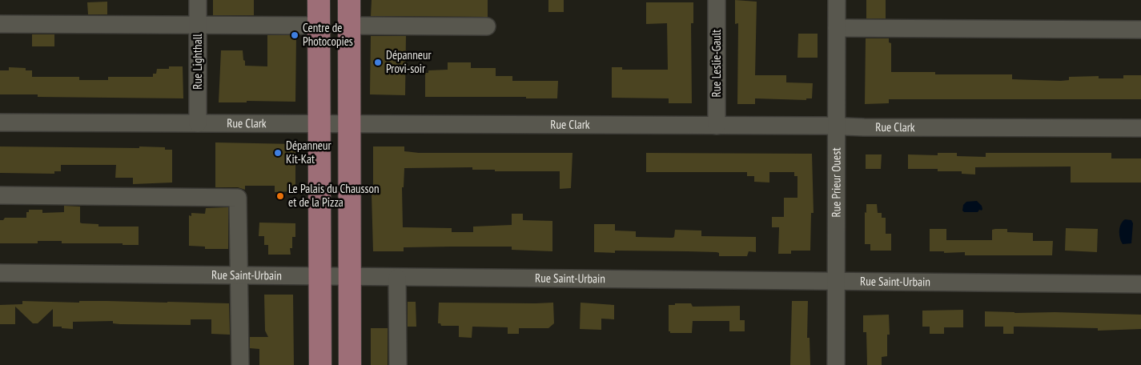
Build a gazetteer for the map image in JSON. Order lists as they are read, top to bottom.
{
  "streets": {
    "street": [
      "Rue Lighthall",
      "Rue Leslie-Gault",
      "Rue Clark",
      "Rue Prieur Ouest",
      "Rue Saint-Urbain"
    ]
  },
  "crossings": [
    ["Rue Lighthall", "Rue Clark"],
    ["Rue Leslie-Gault", "Rue Clark"],
    ["Rue Clark", "Rue Prieur Ouest"],
    ["Rue Prieur Ouest", "Rue Saint-Urbain"]
  ],
  "places": [
    "Centre de Photocopies",
    "Dépanneur Provi-soir",
    "Dépanneur Kit-Kat",
    "Le Palais du Chausson et de la Pizza"
  ]
}
